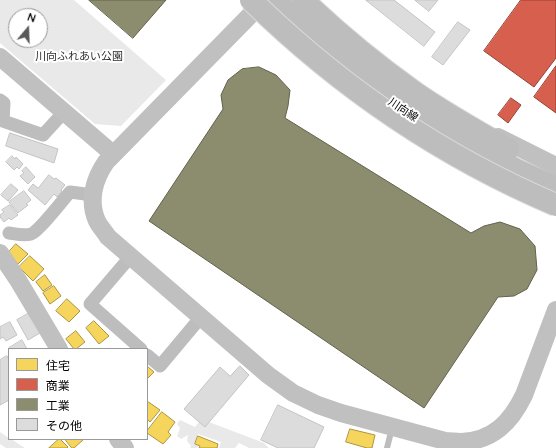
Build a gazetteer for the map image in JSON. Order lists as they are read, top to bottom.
{
  "streets": {
    "street": ["川向線"]
  },
  "parks": ["川向ふれあい公園"],
  "legend": [
    "住宅",
    "商業",
    "工業",
    "その他"
  ],
  "north": "top"
}
